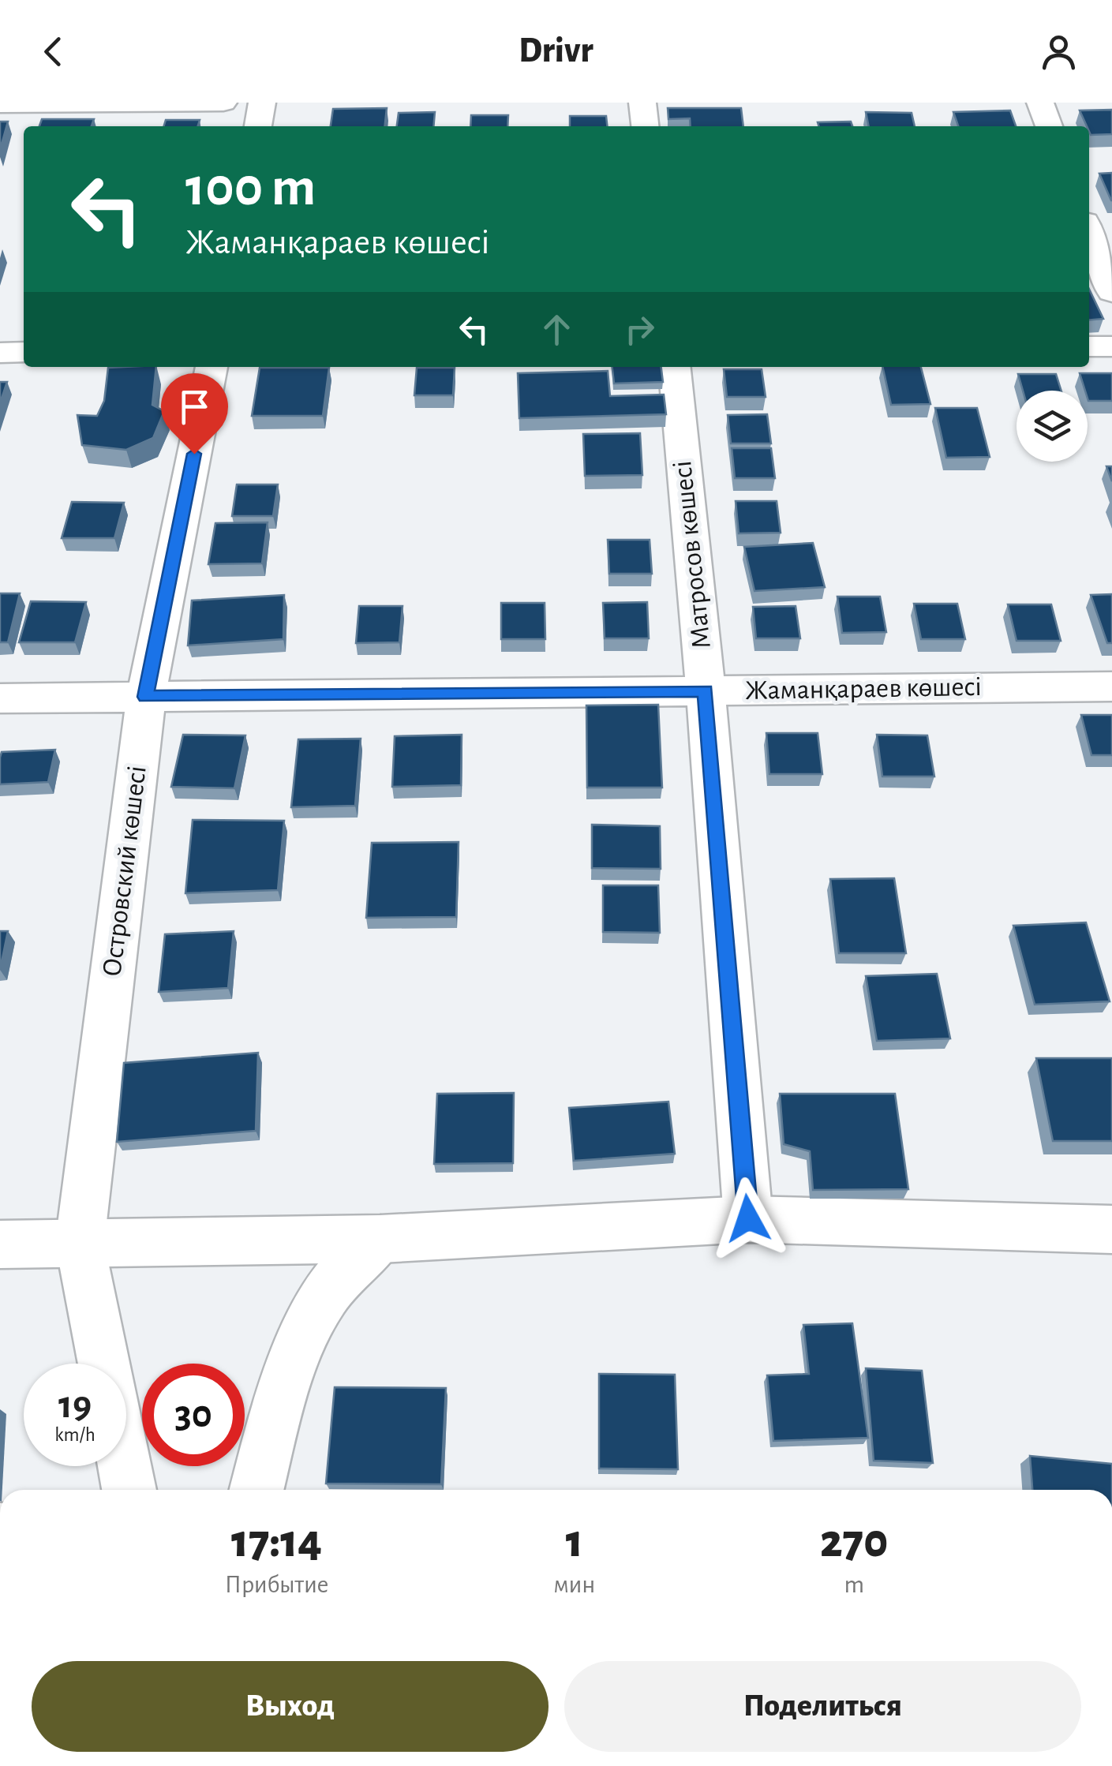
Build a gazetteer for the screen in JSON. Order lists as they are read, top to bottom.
{
  "streets": {
    "street": ["Матросов көшесі", "Жаманқараев көшесі", "Островский көшесі"]
  },
  "crossings": [
    ["Матросов көшесі", "Жаманқараев көшесі"],
    ["Жаманқараев көшесі", "Островский көшесі"]
  ],
  "page": {
    "header": "Drivr",
    "turn": ["100 m", "Жаманқараев көшесі"],
    "speed": "19 km/h",
    "limit": "30",
    "eta": [
      "17:14",
      "Прибытие",
      "1",
      "мин",
      "270",
      "m"
    ],
    "buttons": ["Выход", "Поделиться"]
  }
}
